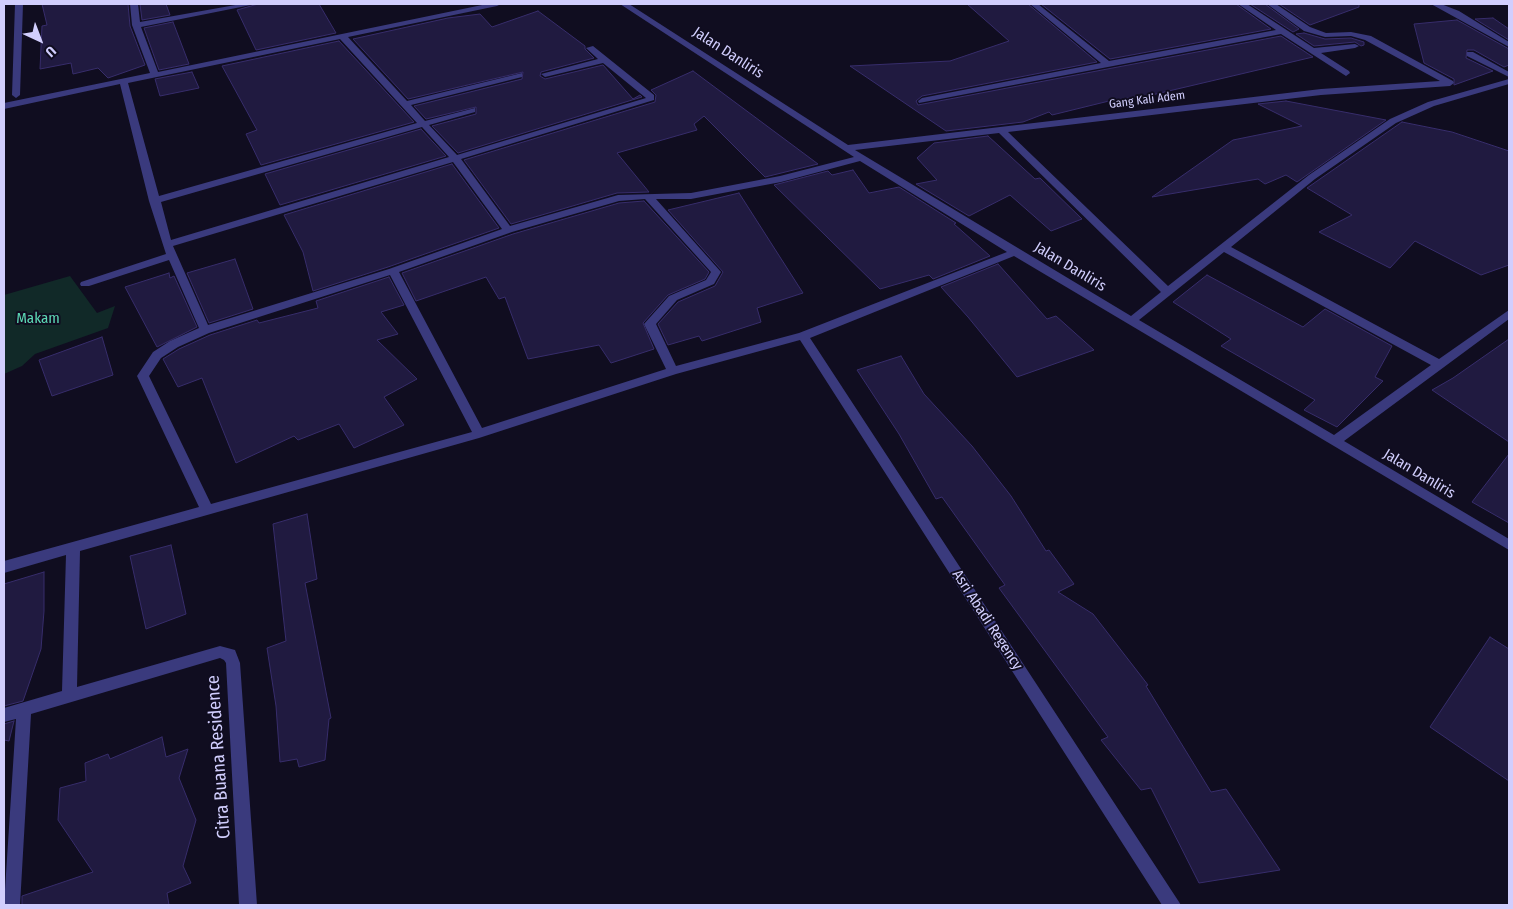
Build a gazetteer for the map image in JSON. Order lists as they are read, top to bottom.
{
  "streets": {
    "street": [
      "Jalan Danliris",
      "Gang Kali Adem",
      "Asri Abadi Regency",
      "Citra Buana Residence"
    ]
  },
  "crossings": [
    ["Jalan Danliris", "Gang Kali Adem"]
  ],
  "parks": ["Makam"],
  "north": "bottom right"
}
